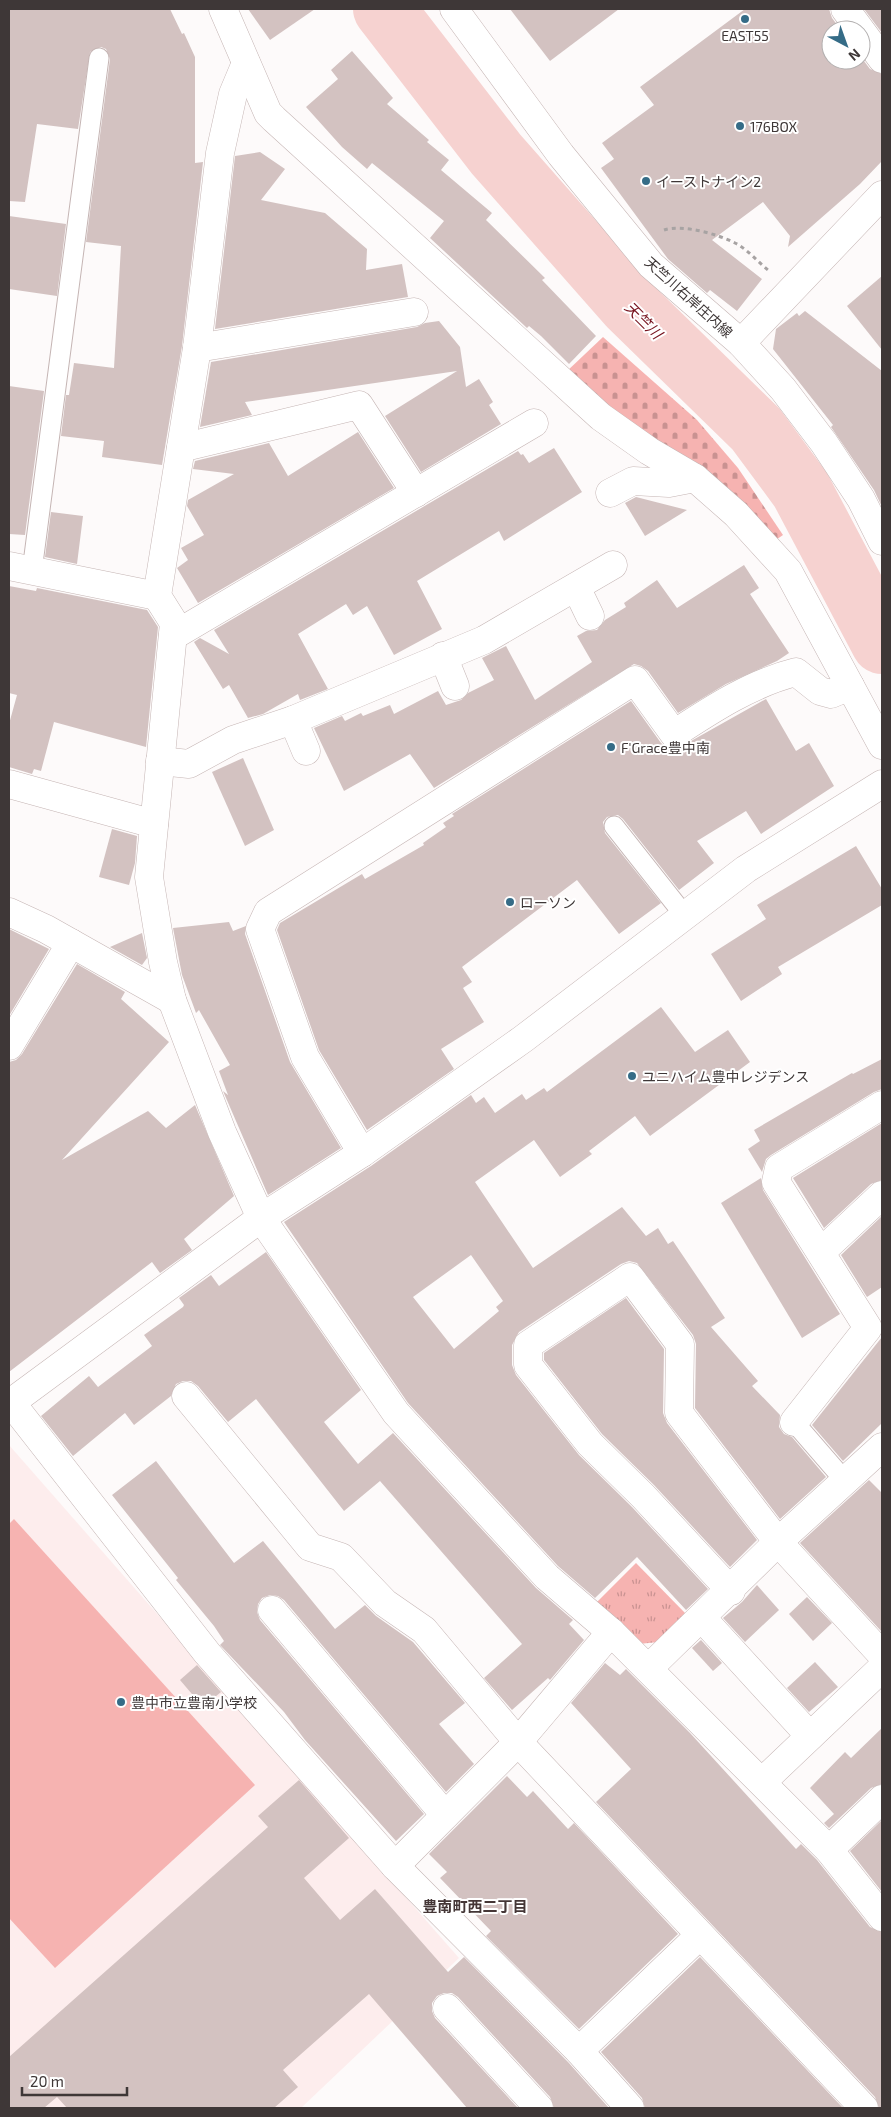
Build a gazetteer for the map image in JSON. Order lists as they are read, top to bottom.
{
  "streets": {
    "street": ["天竺川右岸庄内線"]
  },
  "districts": ["豊南町西二丁目"],
  "water": ["天竺川"],
  "places": [
    "EAST55",
    "176BOX",
    "イーストナイン2",
    "F'Grace豊中南",
    "ローソン",
    "ユニハイム豊中レジデンス",
    "豊中市立豊南小学校"
  ],
  "scale_bar": "20 m",
  "north": "bottom right"
}
